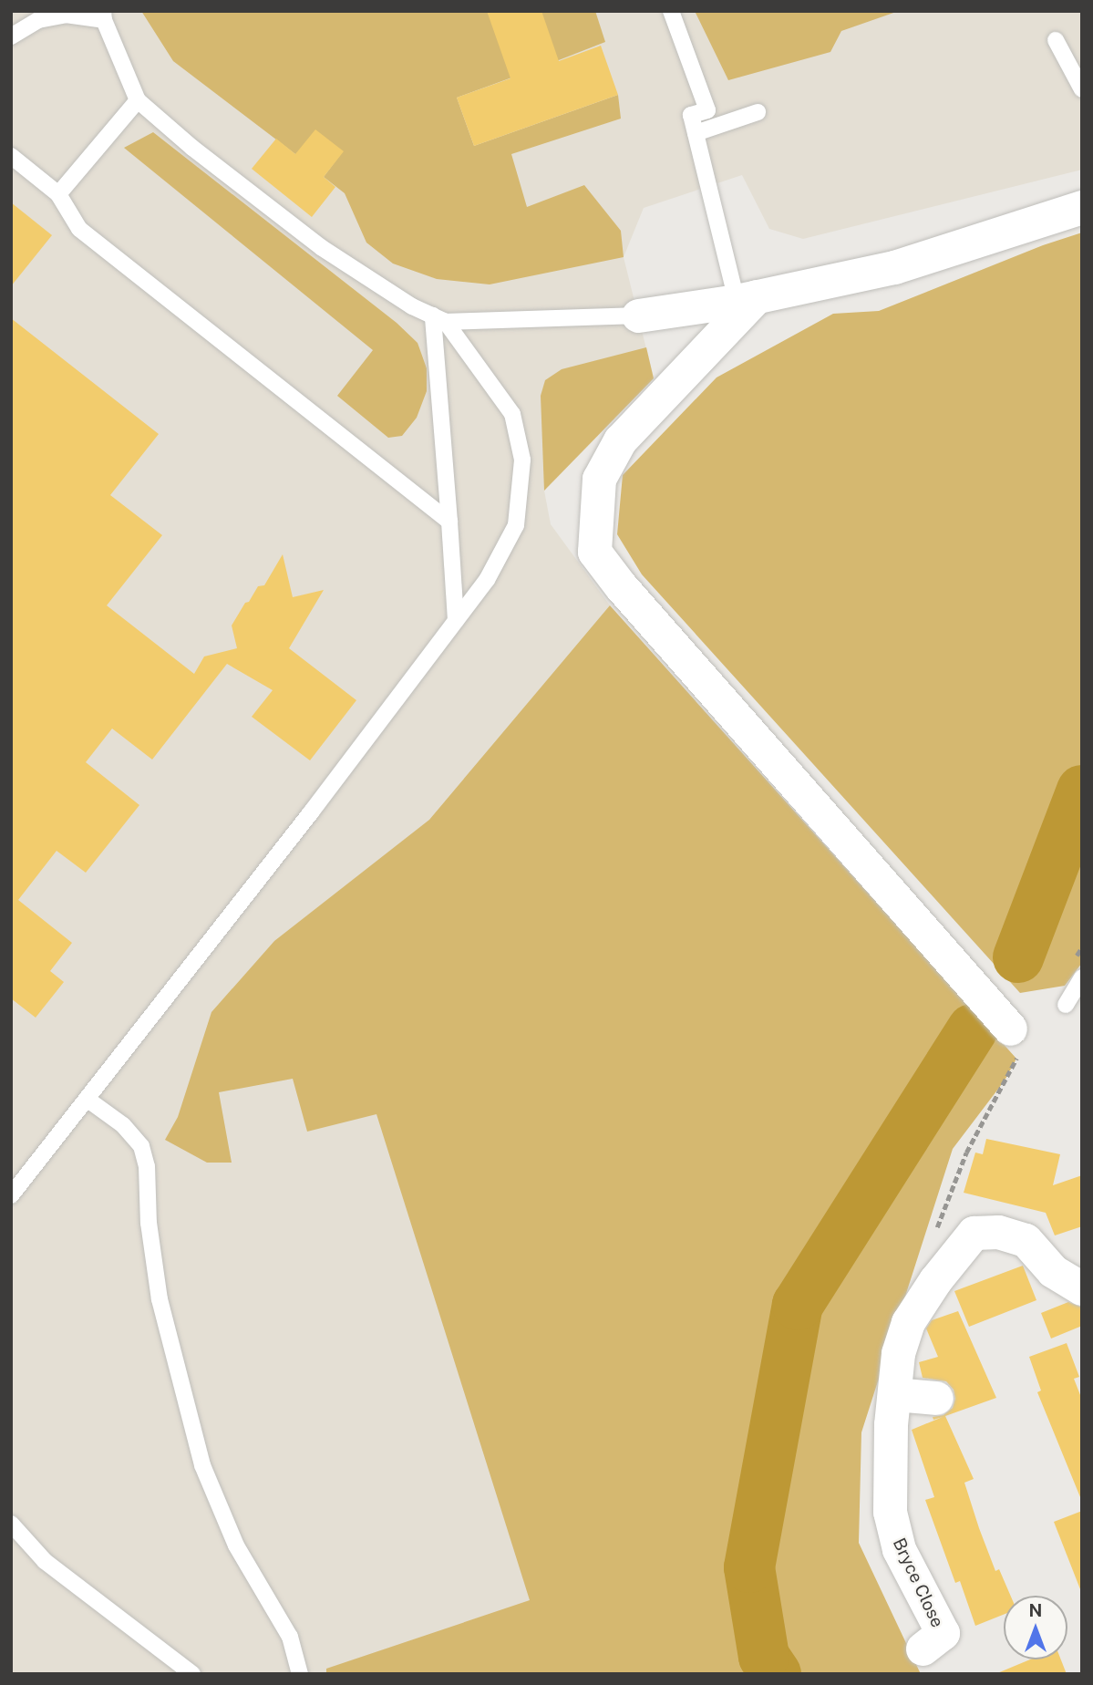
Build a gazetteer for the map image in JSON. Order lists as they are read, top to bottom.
{
  "streets": {
    "street": ["Bryce Close"]
  },
  "north": "top"
}
